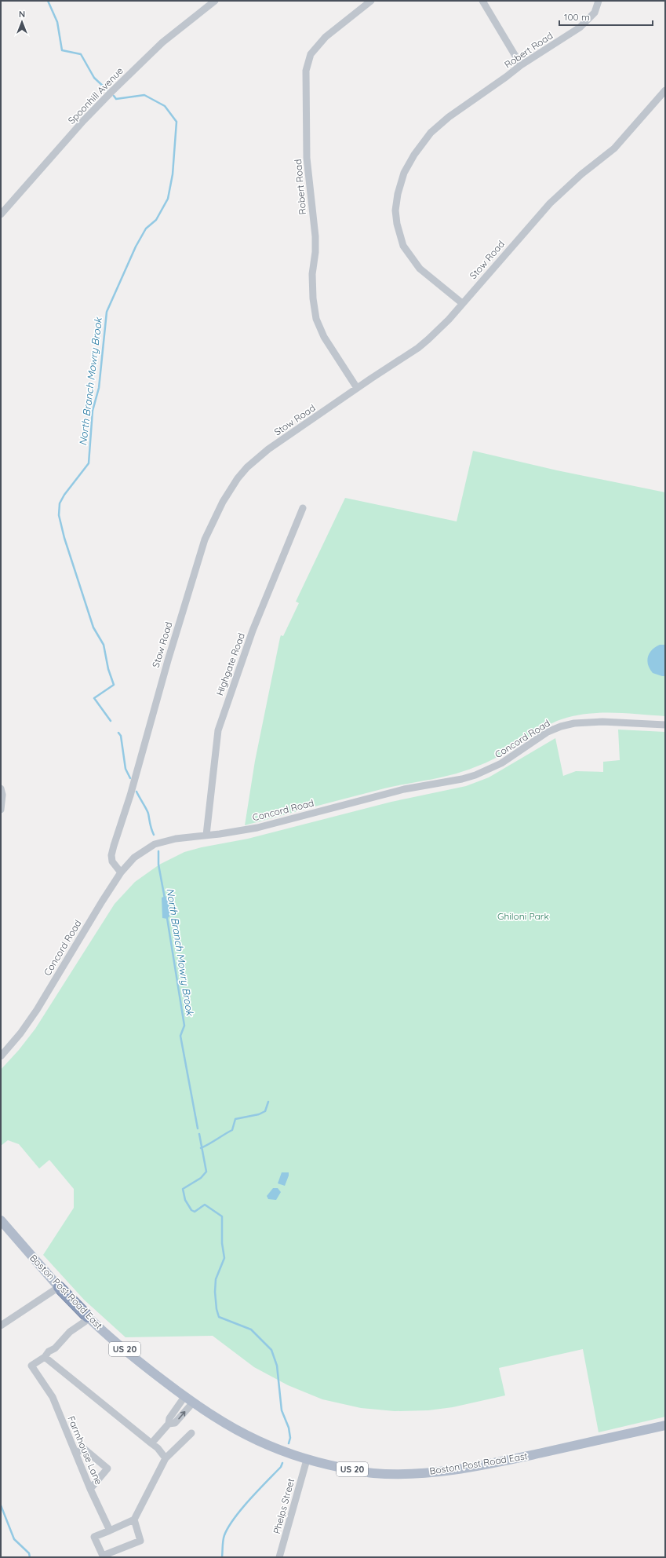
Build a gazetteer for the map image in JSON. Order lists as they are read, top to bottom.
{
  "streets": {
    "highway": ["Boston Post Road East", "US 20"],
    "street": [
      "Robert Road",
      "Spoonhill Avenue",
      "Stow Road",
      "Highgate Road",
      "Concord Road",
      "Farmhouse Lane",
      "Phelps Street"
    ]
  },
  "crossings": [
    ["Robert Road", "Stow Road"],
    ["Stow Road", "Concord Road"],
    ["Highgate Road", "Concord Road"],
    ["Boston Post Road East", "Phelps Street"]
  ],
  "water": ["North Branch Mowry Brook"],
  "parks": ["Ghiloni Park"],
  "scale_bar": "100 m",
  "north": "top"
}
